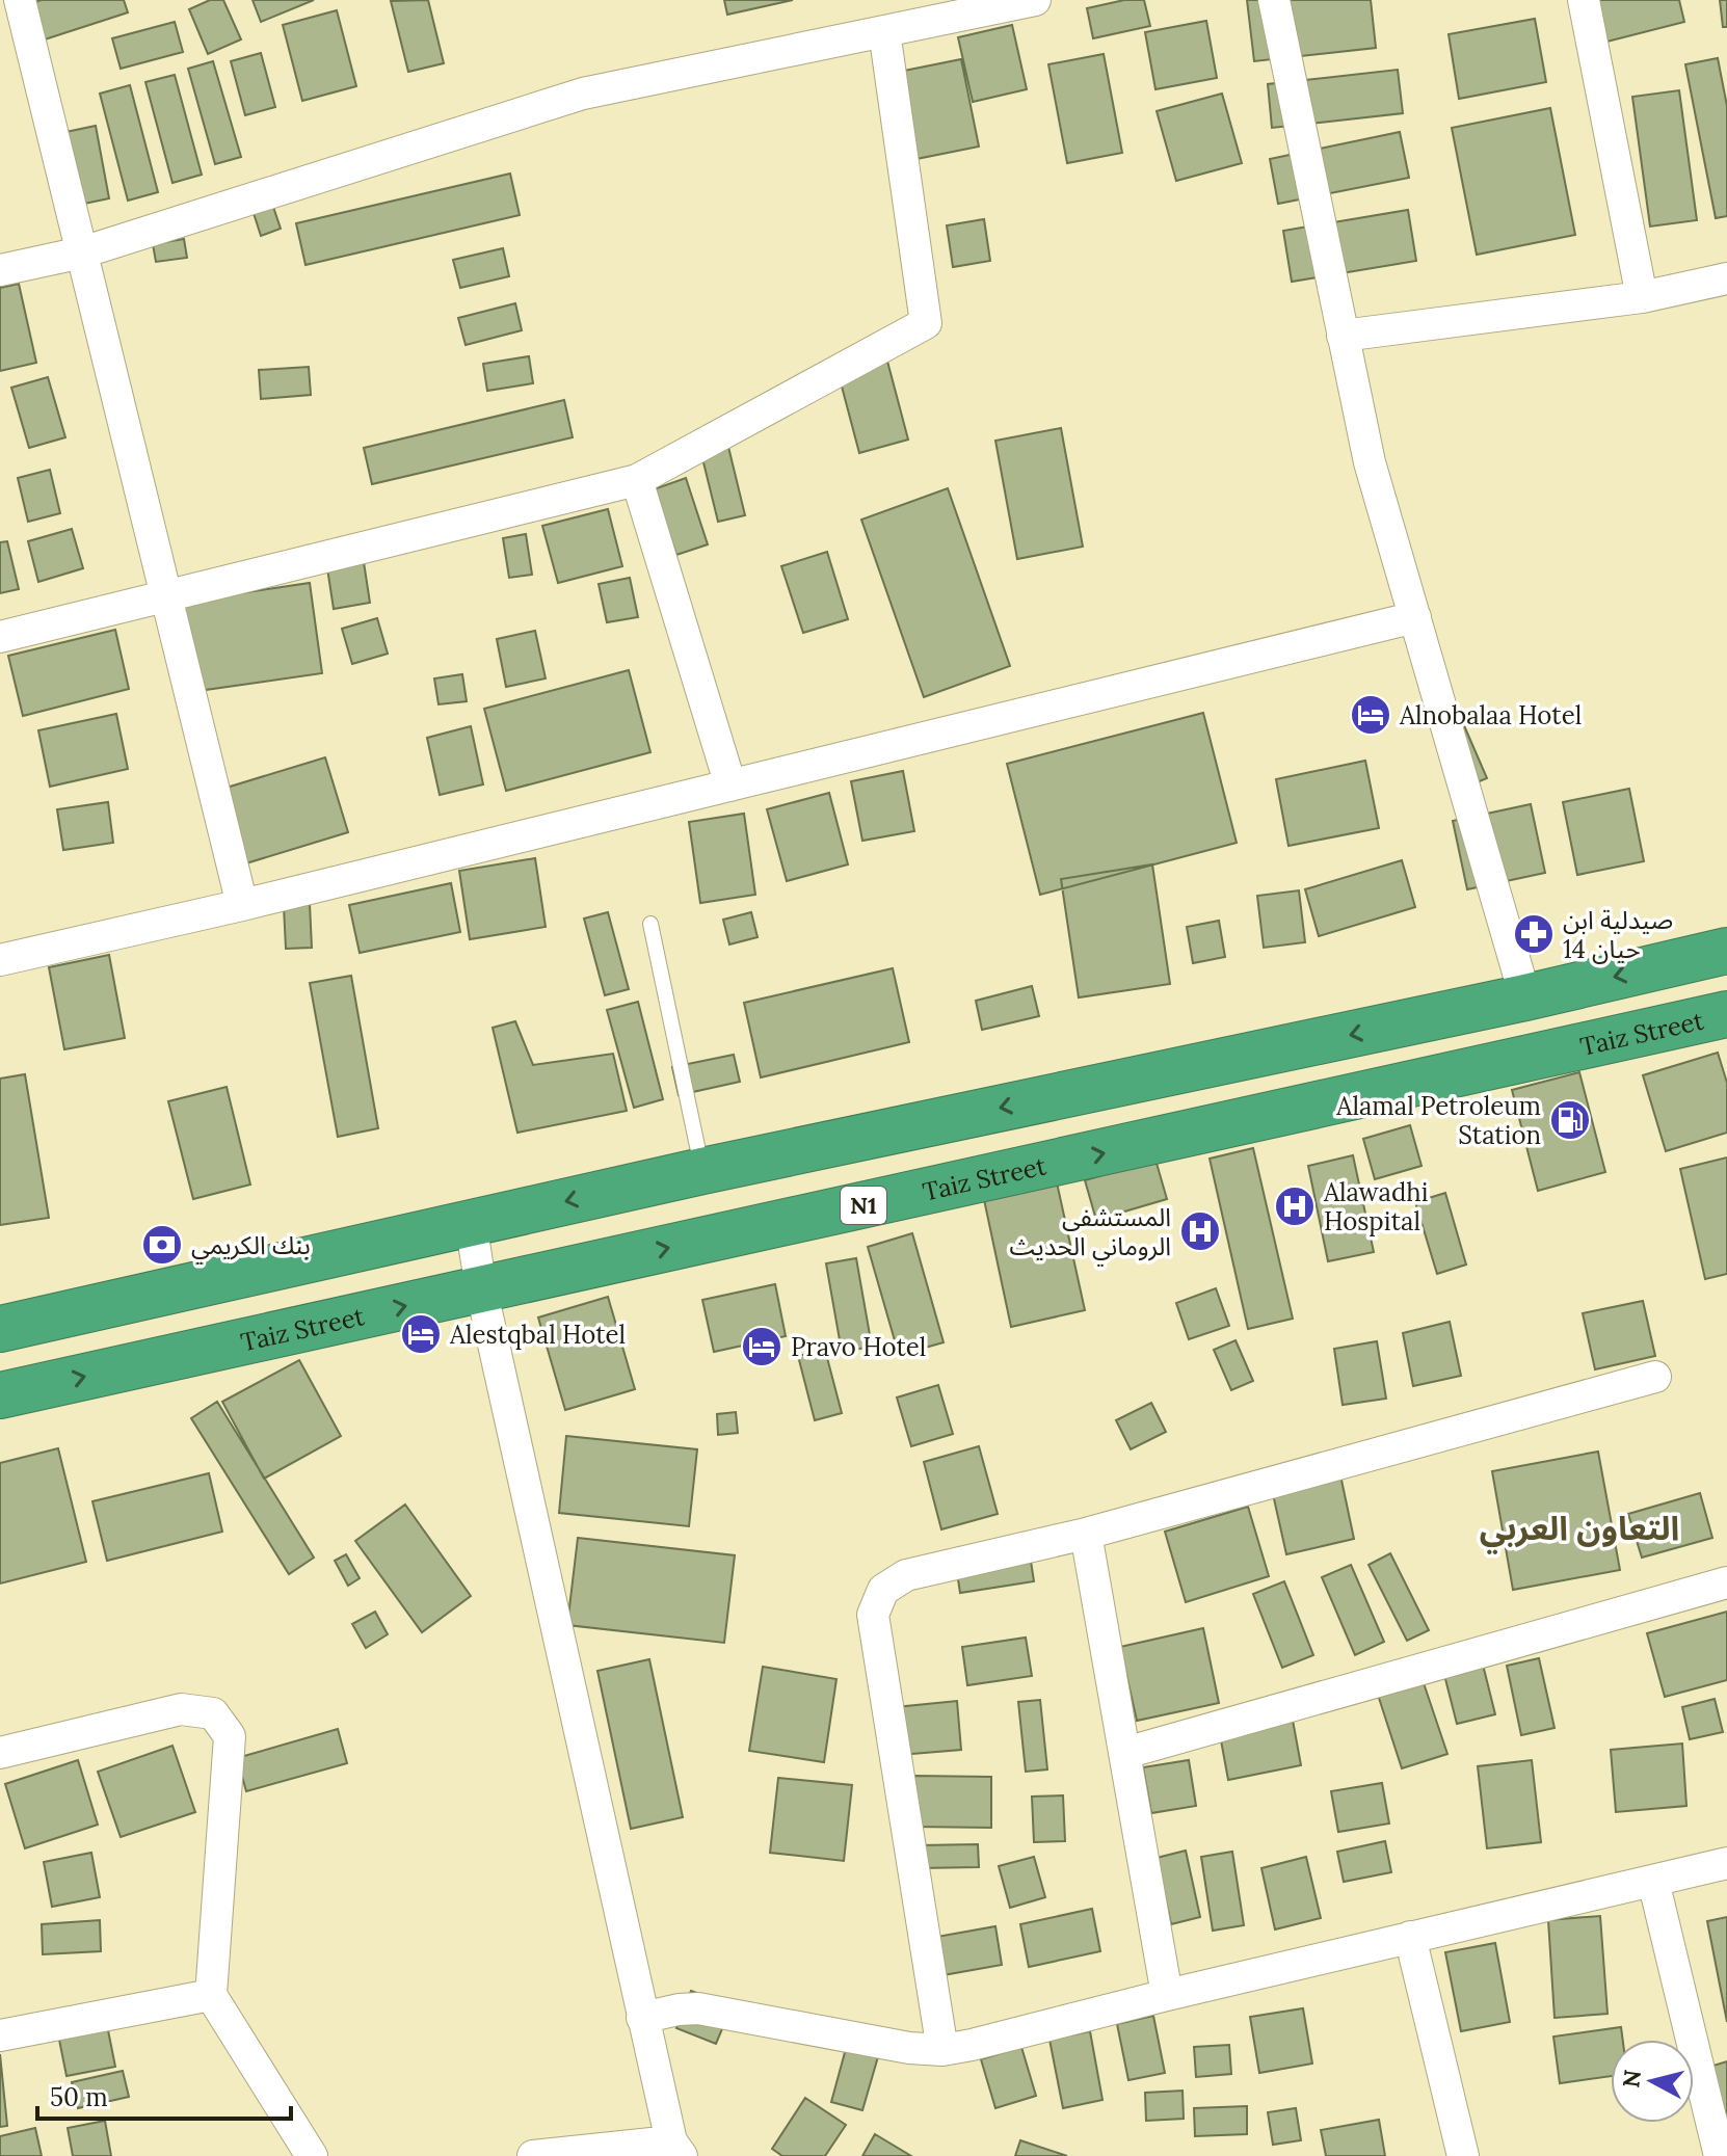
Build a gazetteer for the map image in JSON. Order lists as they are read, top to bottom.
{
  "streets": {
    "highway": ["Taiz Street", "N1"]
  },
  "districts": ["التعاون العربي"],
  "places": {
    "hotel": ["Alnobalaa Hotel", "Alestqbal Hotel", "Pravo Hotel"],
    "pharmacy": ["صيدلية ابن حيان 14"],
    "fuel station": ["Alamal Petroleum Station"],
    "hospital": ["Alawadhi Hospital", "المستشفى الروماني الحديث"],
    "bank": ["بنك الكريمي"]
  },
  "scale_bar": "50 m",
  "north": "left"
}
